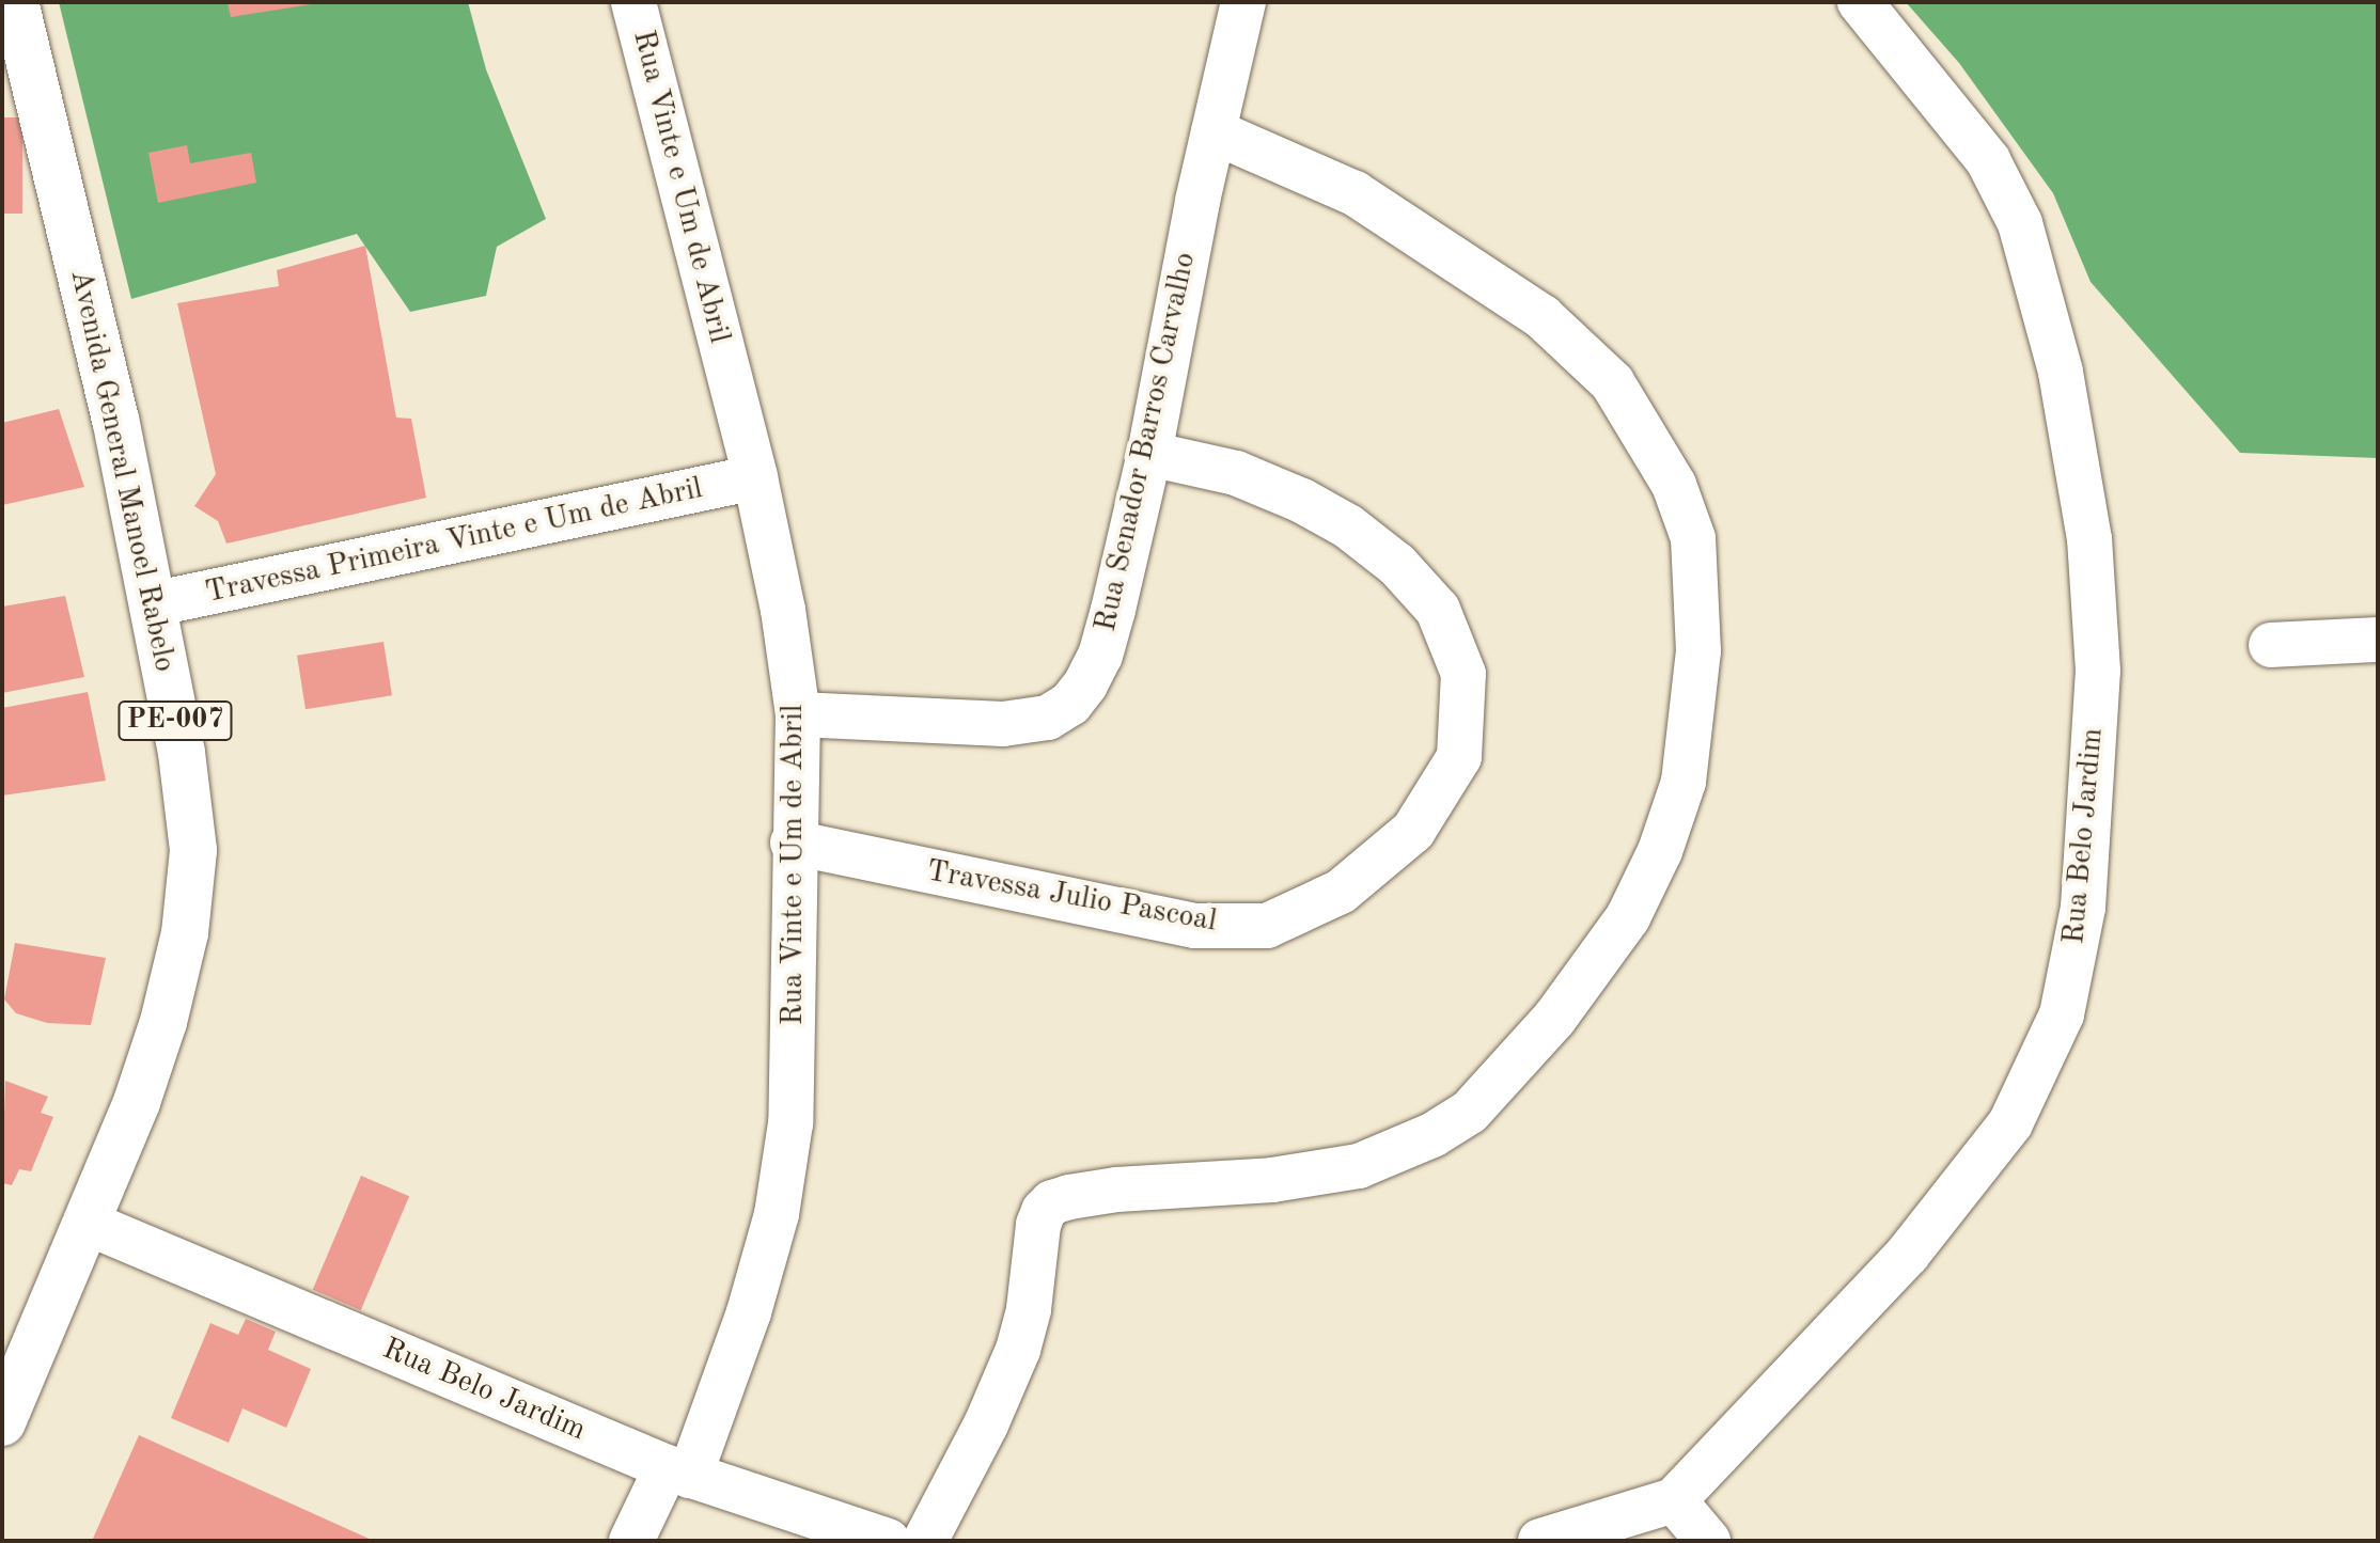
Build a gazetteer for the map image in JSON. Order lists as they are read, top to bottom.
{
  "streets": {
    "main road": ["Avenida General Manoel Rabelo", "PE-007"],
    "street": [
      "Rua Vinte e Um de Abril",
      "Rua Senador Barros Carvalho",
      "Travessa Primeira Vinte e Um de Abril",
      "Rua Belo Jardim",
      "Travessa Julio Pascoal"
    ]
  },
  "crossings": [
    ["Rua Vinte e Um de Abril", "Rua Senador Barros Carvalho"],
    ["Rua Vinte e Um de Abril", "Travessa Primeira Vinte e Um de Abril"],
    ["Rua Vinte e Um de Abril", "Rua Belo Jardim"],
    ["Rua Vinte e Um de Abril", "Travessa Julio Pascoal"],
    ["Rua Senador Barros Carvalho", "Travessa Julio Pascoal"],
    ["Avenida General Manoel Rabelo", "Travessa Primeira Vinte e Um de Abril"],
    ["Avenida General Manoel Rabelo", "Rua Belo Jardim"]
  ]
}
